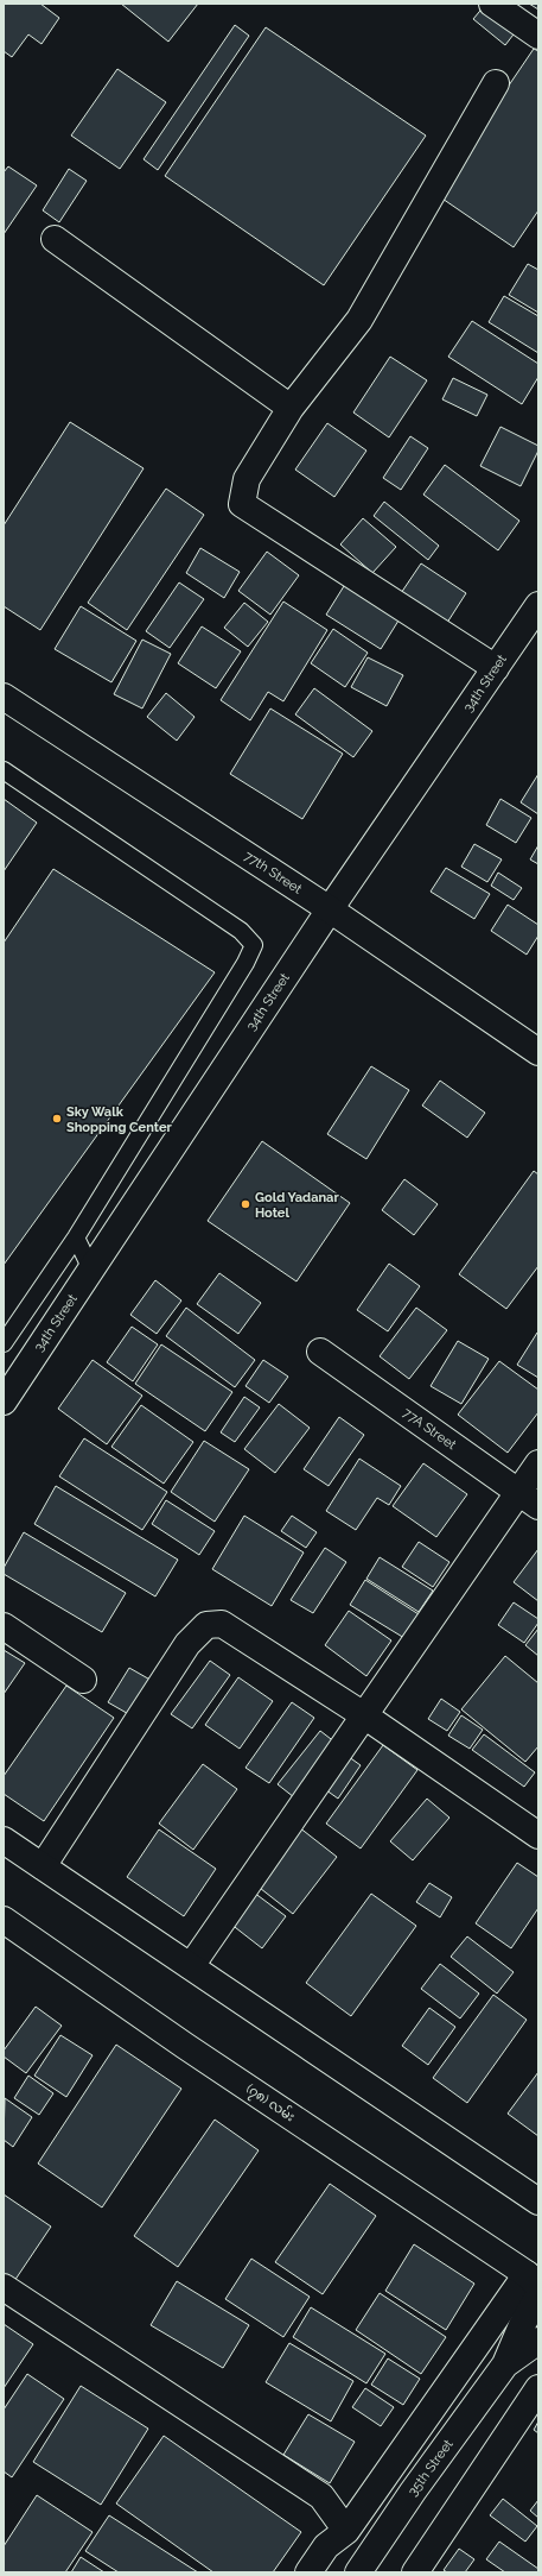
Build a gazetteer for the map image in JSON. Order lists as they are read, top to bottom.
{
  "streets": {
    "street": [
      "34th Street",
      "77th Street",
      "77A Street",
      "(၇၈) လမ်း",
      "35th Street"
    ]
  },
  "crossings": [
    ["34th Street", "77th Street"],
    ["(၇၈) လမ်း", "35th Street"]
  ],
  "places": ["Sky Walk Shopping Center", "Gold Yadanar Hotel"]
}
